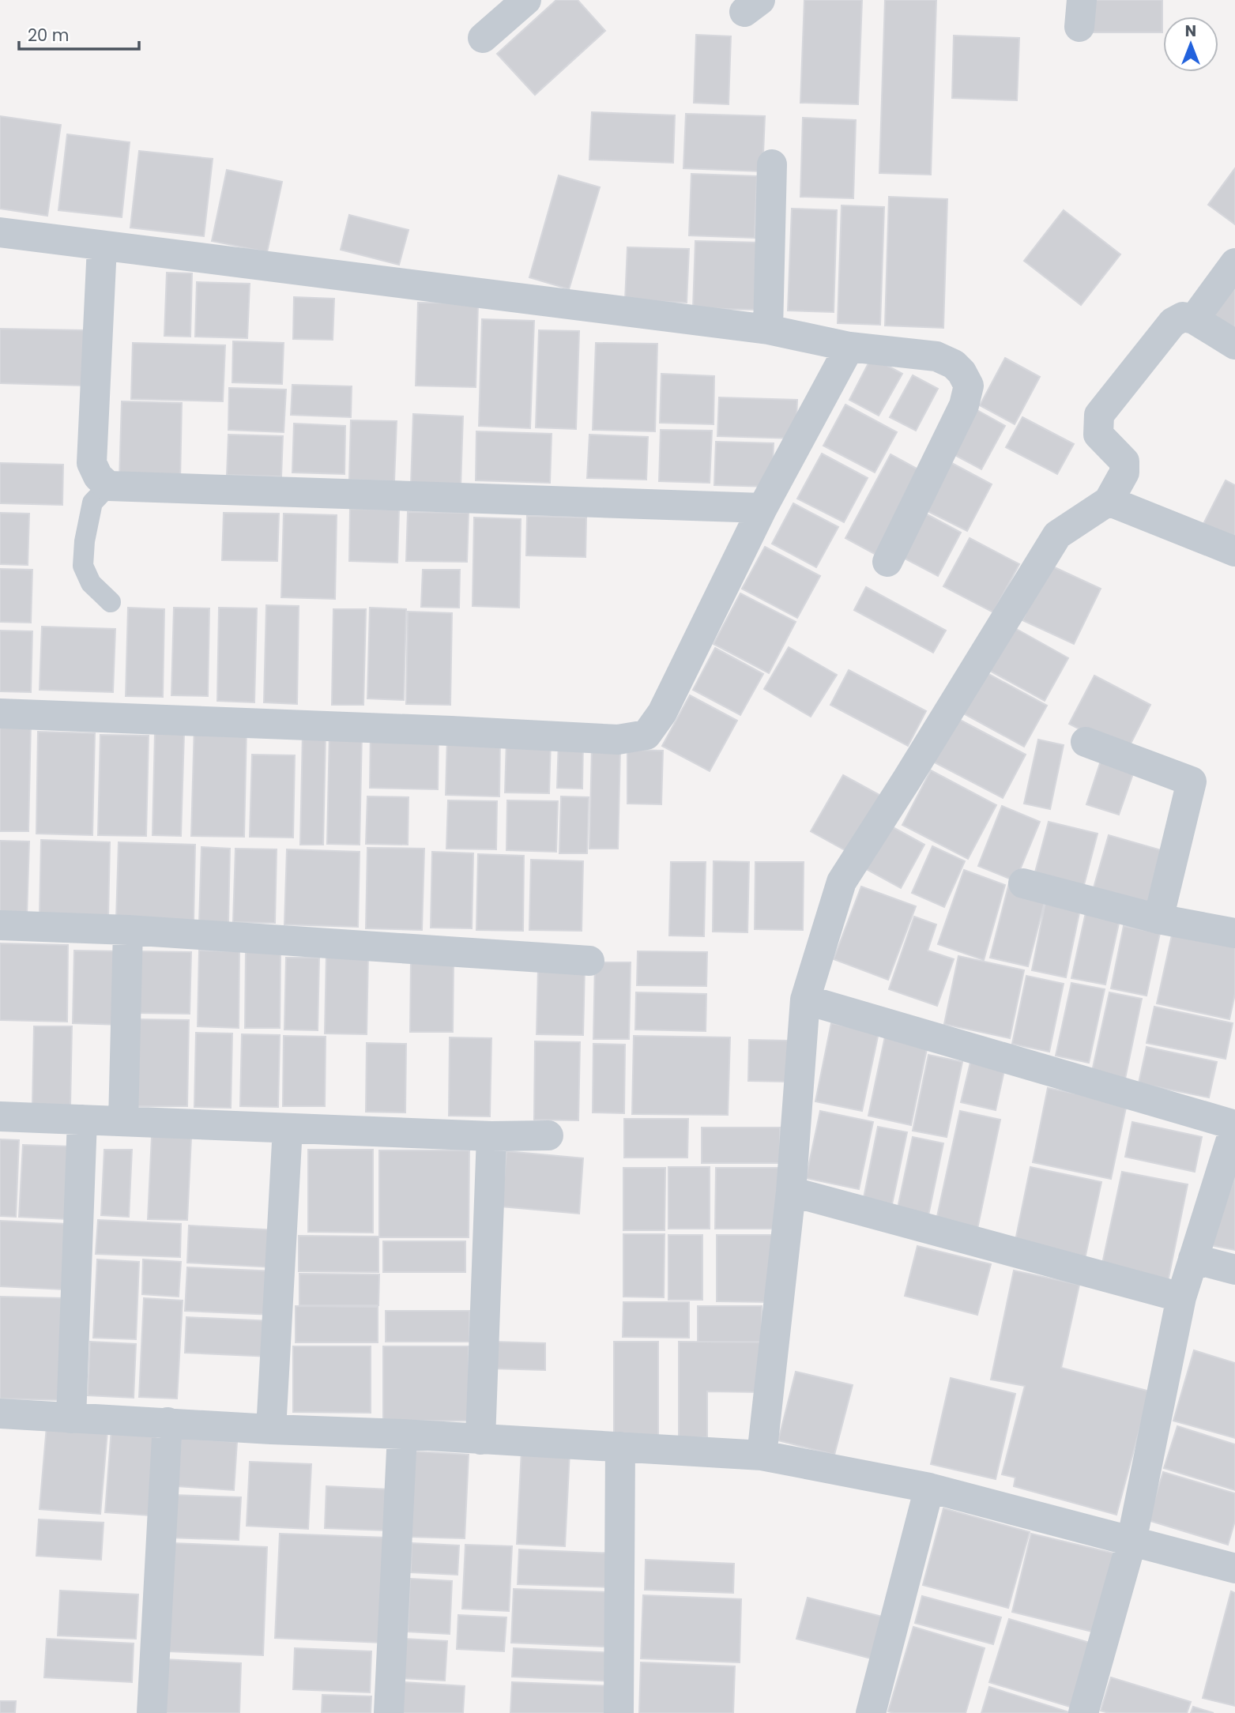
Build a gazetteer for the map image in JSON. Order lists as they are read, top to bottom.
{
  "scale_bar": "20 m",
  "north": "top"
}
